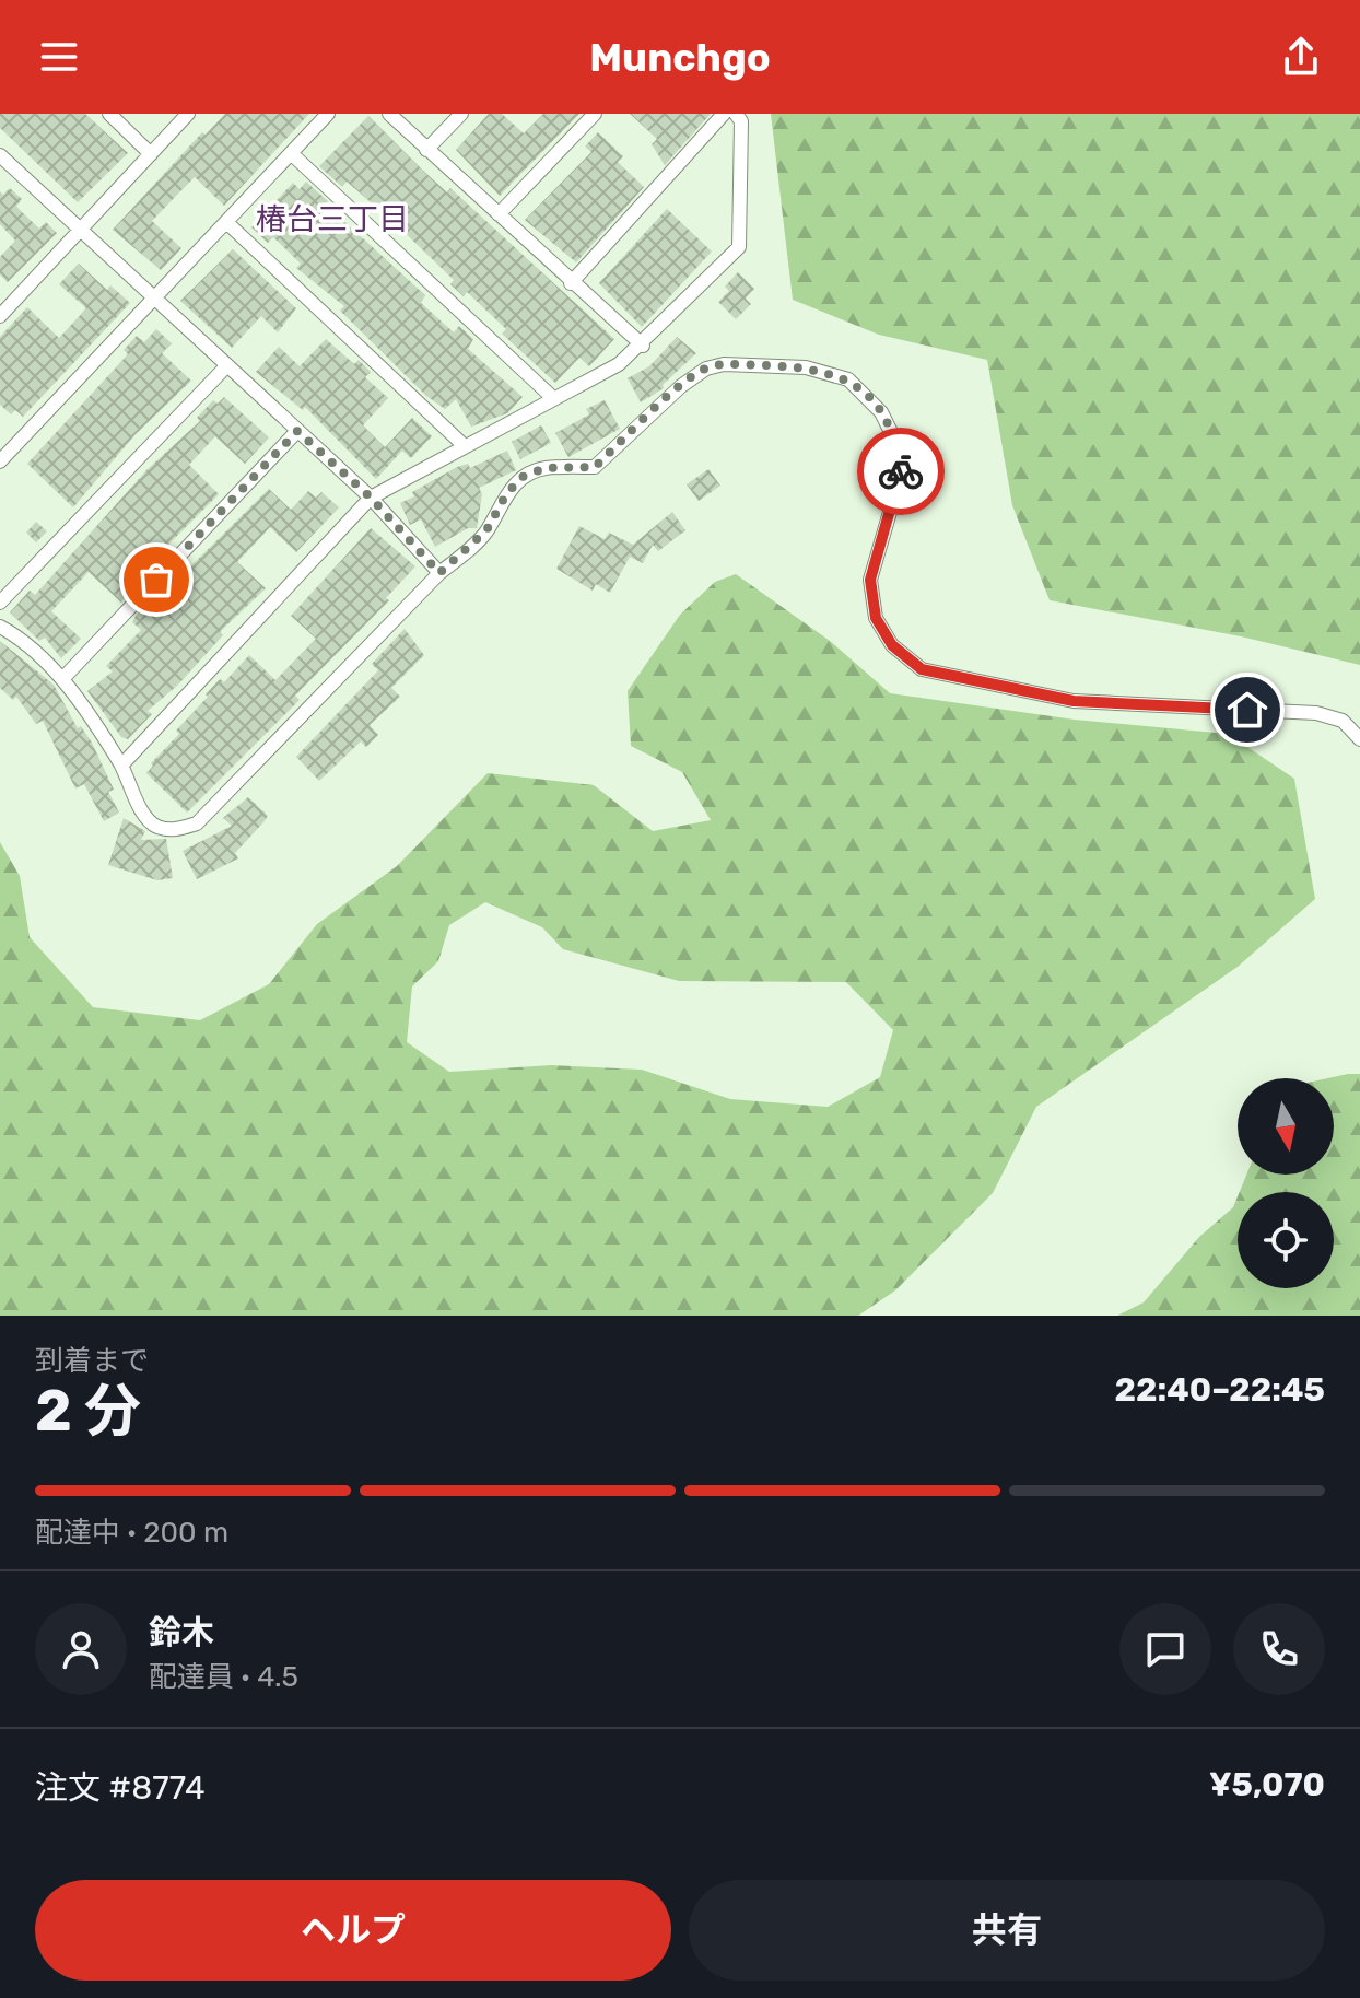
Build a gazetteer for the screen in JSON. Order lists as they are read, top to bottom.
{
  "districts": ["椿台三丁目"],
  "north": "bottom",
  "page": {
    "header": "Munchgo",
    "heading": ["2 分", "到着まで", "22:40–22:45"],
    "panel": [
      "鈴木",
      "配達員 · 4.5",
      "注文 #8774",
      "¥5,070"
    ],
    "bar": "配達中 · 200 m",
    "buttons": ["ヘルプ", "共有"]
  }
}
